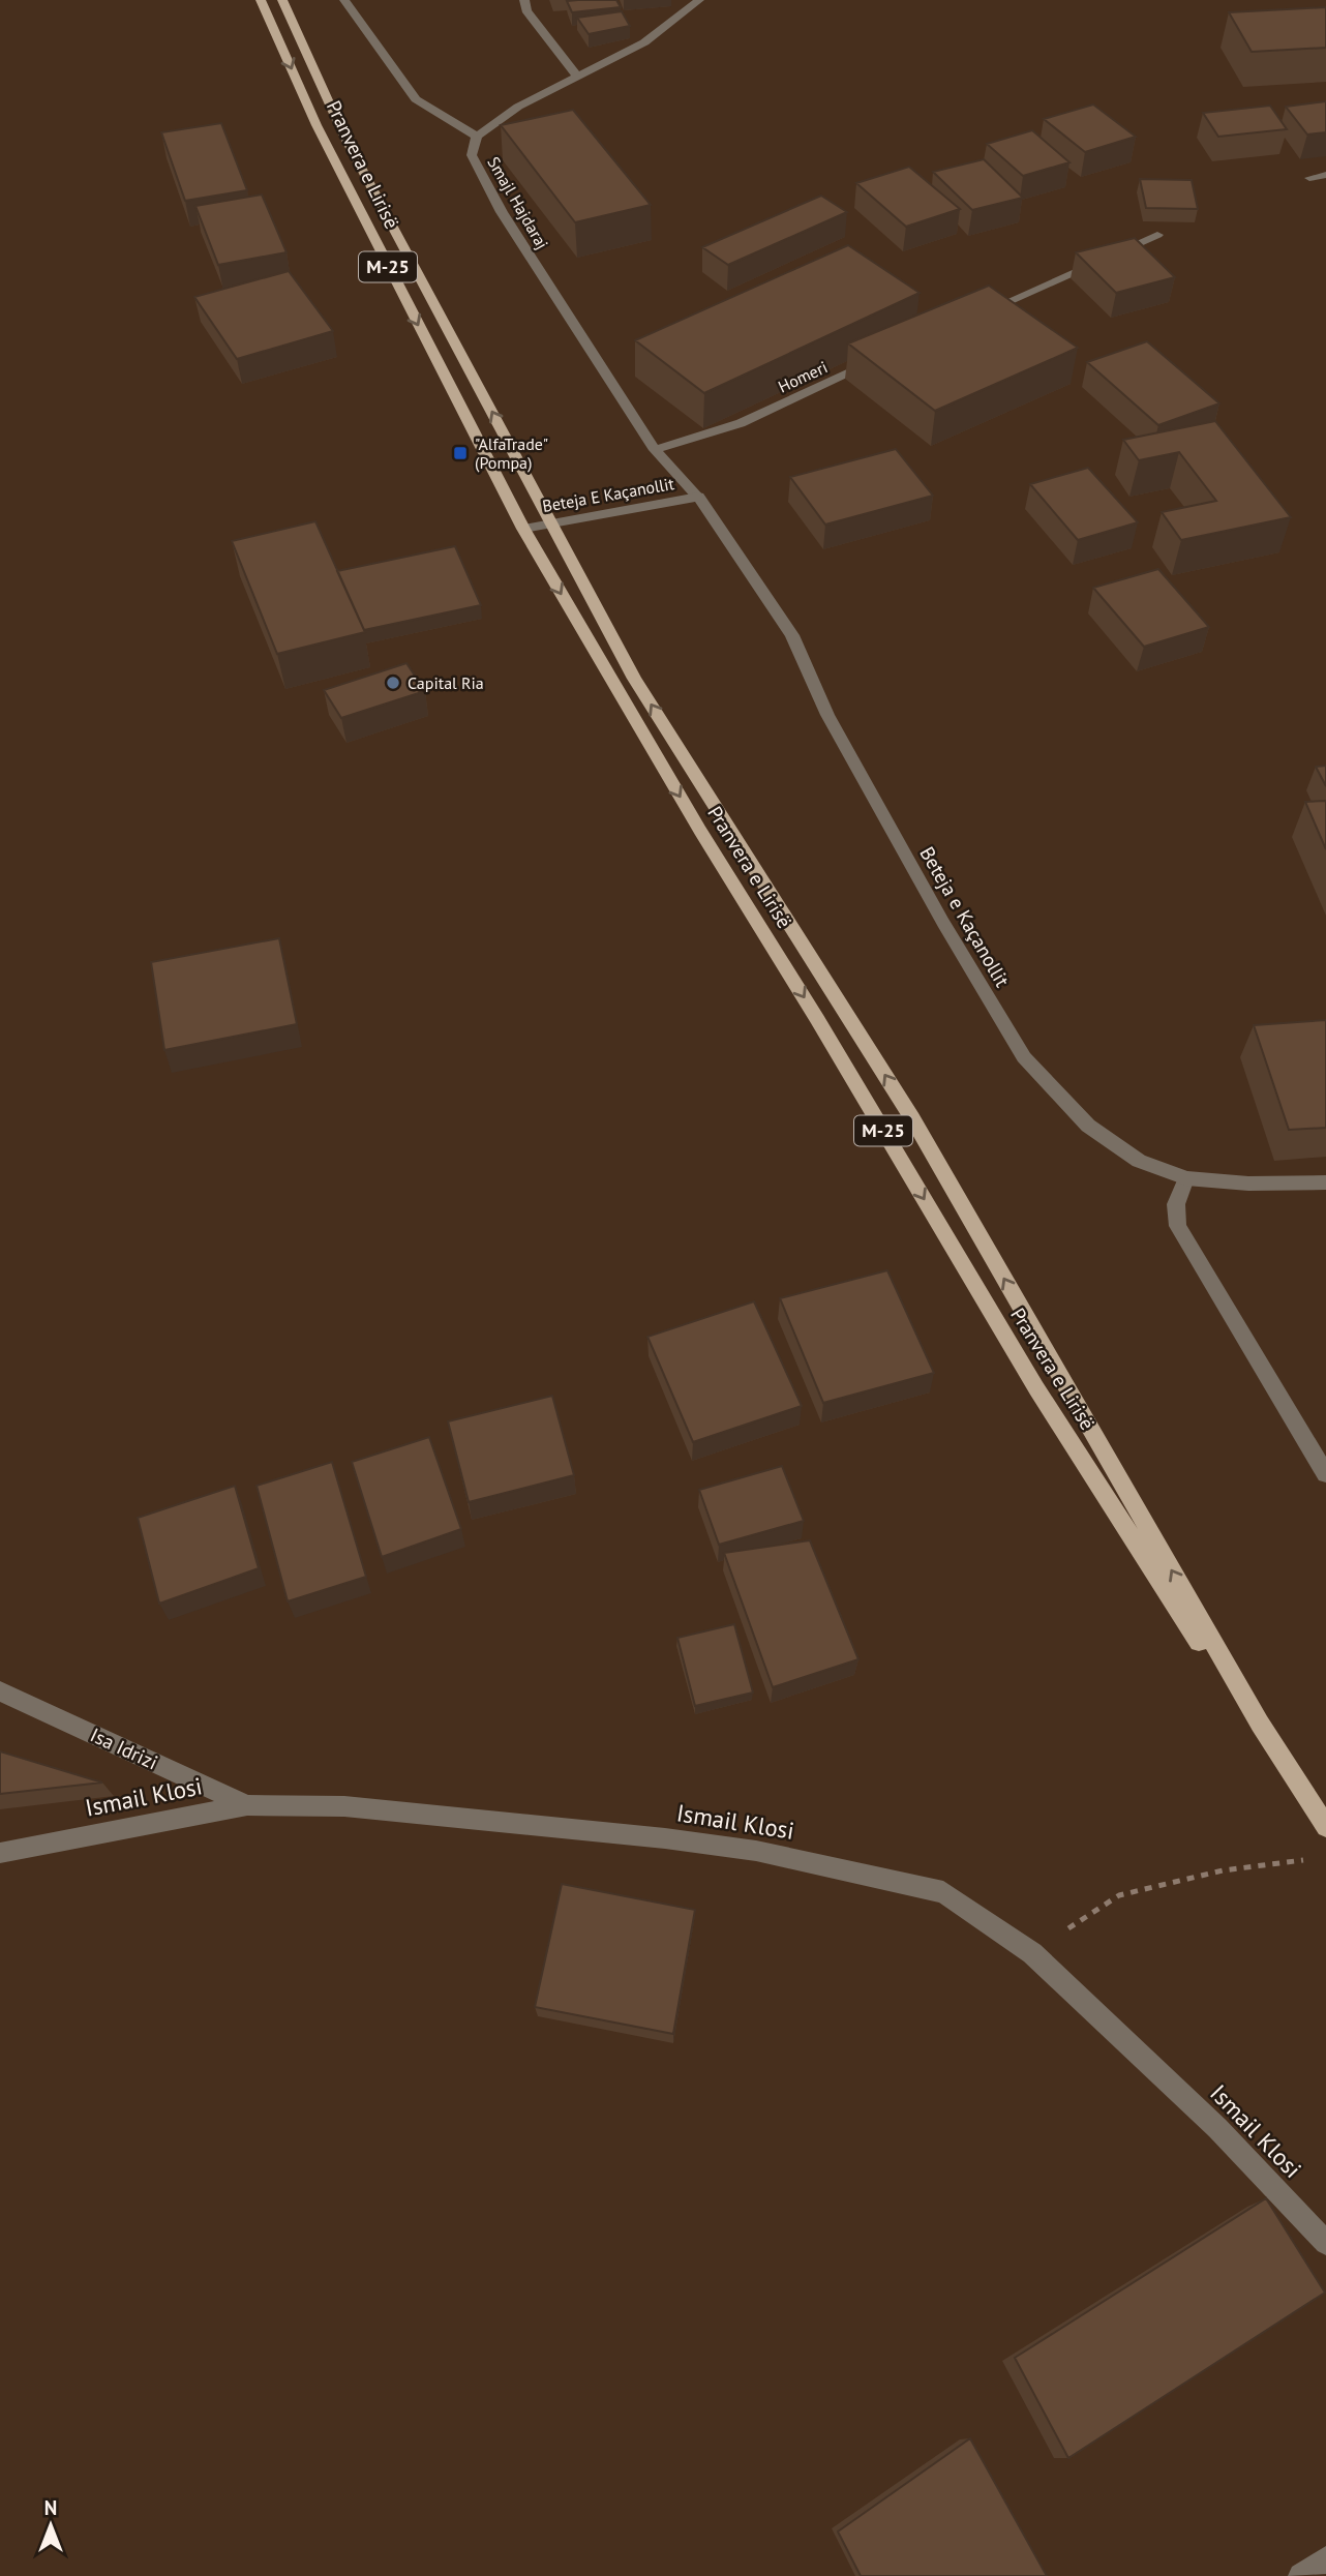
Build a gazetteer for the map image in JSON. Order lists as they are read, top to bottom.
{
  "streets": {
    "main road": ["Pranvera e Lirisë", "M-25"],
    "street": [
      "Smajl Hajdaraj",
      "Homeri",
      "Beteja E Kaçanollit",
      "Beteja e Kaçanollit",
      "Isa Idrizi",
      "Ismail Klosi"
    ]
  },
  "crossings": [
    ["Pranvera e Lirisë", "Beteja E Kaçanollit"],
    ["Smajl Hajdaraj", "Homeri"],
    ["Smajl Hajdaraj", "Beteja E Kaçanollit"],
    ["Smajl Hajdaraj", "Beteja e Kaçanollit"],
    ["Beteja E Kaçanollit", "Beteja e Kaçanollit"],
    ["Isa Idrizi", "Ismail Klosi"]
  ],
  "places": {
    "transit": ["\"AlfaTrade\" (Pompa)"],
    "other": ["Capital Ria"]
  },
  "north": "top"
}
